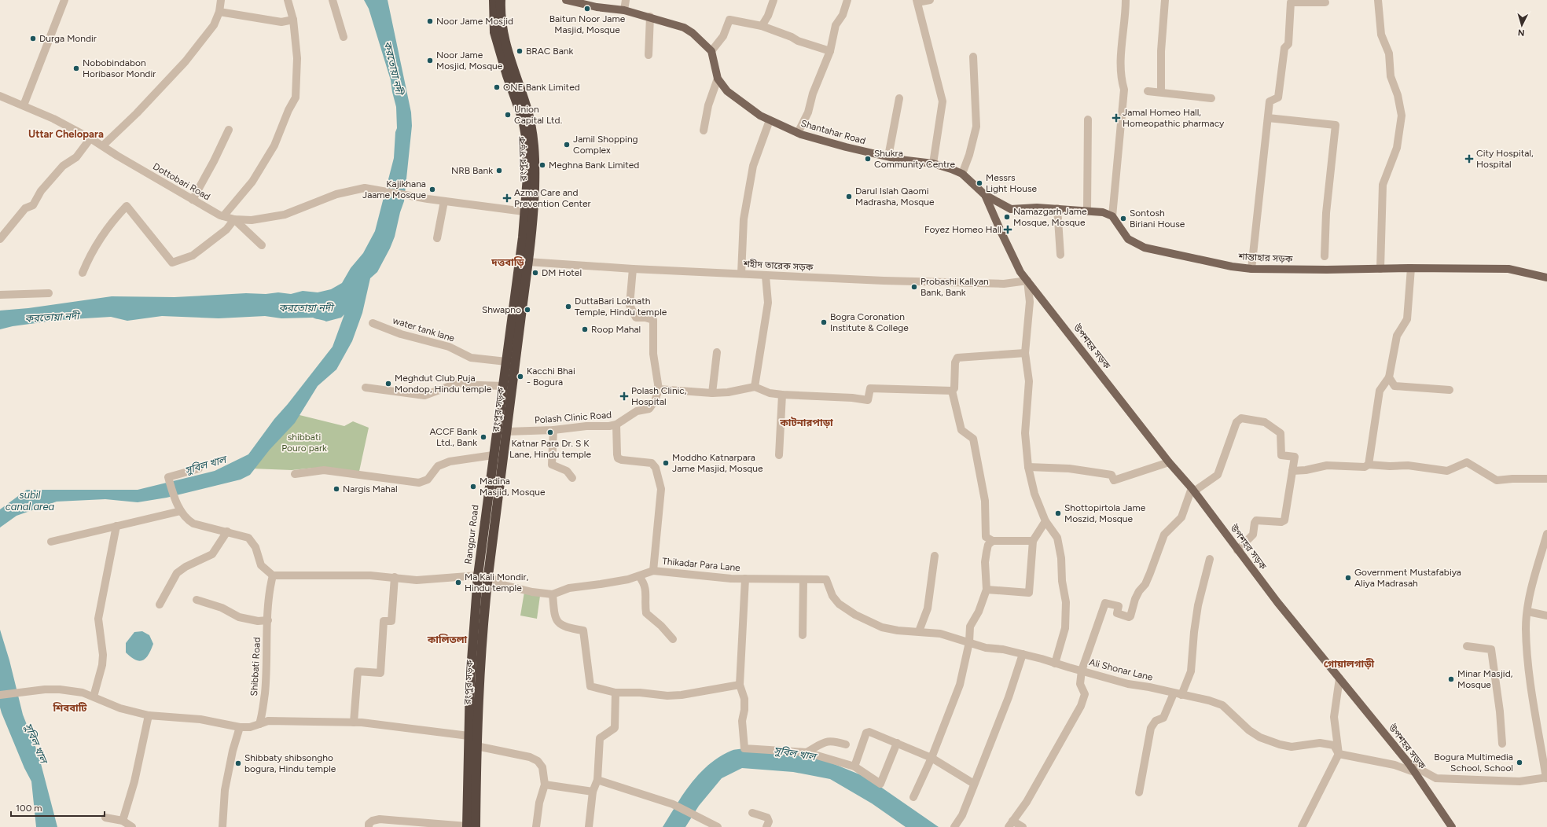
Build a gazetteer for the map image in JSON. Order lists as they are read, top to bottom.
{
  "streets": {
    "highway": ["রংপুর সড়ক", "Rangpur Road"],
    "main road": ["Shantahar Road", "শান্তাহার সড়ক", "উপশহর সড়ক"],
    "street": [
      "Dottobari Road",
      "শহীদ তারেক সড়ক",
      "water tank lane",
      "Polash Clinic Road",
      "Thikadar Para Lane",
      "Shibbati Road",
      "Ali Shonar Lane"
    ]
  },
  "crossings": [
    ["Shantahar Road", "উপশহর সড়ক"],
    ["রংপুর সড়ক", "শহীদ তারেক সড়ক"],
    ["রংপুর সড়ক", "Polash Clinic Road"],
    ["রংপুর সড়ক", "Rangpur Road"],
    ["রংপুর সড়ক", "Thikadar Para Lane"],
    ["শহীদ তারেক সড়ক", "উপশহর সড়ক"],
    ["শহীদ তারেক সড়ক", "Rangpur Road"],
    ["water tank lane", "Rangpur Road"],
    ["Thikadar Para Lane", "Ali Shonar Lane"]
  ],
  "districts": [
    "Uttar Chelopara",
    "দত্তবাড়ি",
    "কাটনারপাড়া",
    "কালিতলা",
    "গোয়ালগাড়ী",
    "শিববাটি"
  ],
  "water": ["করতোয়া নদী", "সুবিল খাল", "subil canal area"],
  "parks": ["shibbati Pouro park"],
  "places": {
    "other": [
      "Baitun Noor Jame Masjid, Mosque",
      "Noor Jame Mosjid",
      "Durga Mondir",
      "BRAC Bank",
      "Noor Jame Mosjid, Mosque",
      "Nobobindabon Horibasor Mondir",
      "ONE Bank Limited",
      "Union Capital Ltd.",
      "Jamil Shopping Complex",
      "Shukra Community Centre",
      "Meghna Bank Limited",
      "NRB Bank",
      "Messrs Light House",
      "Kajikhana Jaame Mosque",
      "Darul Islah Qaomi Madrasha, Mosque",
      "Namazgarh Jame Mosque, Mosque",
      "Sontosh Biriani House",
      "DM Hotel",
      "Probashi Kallyan Bank, Bank",
      "DuttaBari Loknath Temple, Hindu temple",
      "Shwapno",
      "Bogra Coronation Institute & College",
      "Roop Mahal",
      "Kacchi Bhai - Bogura",
      "Meghdut Club Puja Mondop, Hindu temple",
      "Katnar Para Dr. S K Lane, Hindu temple",
      "ACCF Bank Ltd., Bank",
      "Moddho Katnarpara Jame Masjid, Mosque",
      "Madina Masjid, Mosque",
      "Nargis Mahal",
      "Shottopirtola Jame Moszid, Mosque",
      "Government Mustafabiya Aliya Madrasah",
      "Ma Kali Mondir, Hindu temple",
      "Minar Masjid, Mosque",
      "Bogura Multimedia School, School",
      "Shibbaty shibsongho bogura, Hindu temple"
    ],
    "health": [
      "Jamal Homeo Hall, Homeopathic pharmacy",
      "City Hospital, Hospital",
      "Azma Care and Prevention Center",
      "Foyez Homeo Hall",
      "Polash Clinic, Hospital"
    ]
  },
  "scale_bar": "100 m",
  "north": "bottom"
}
